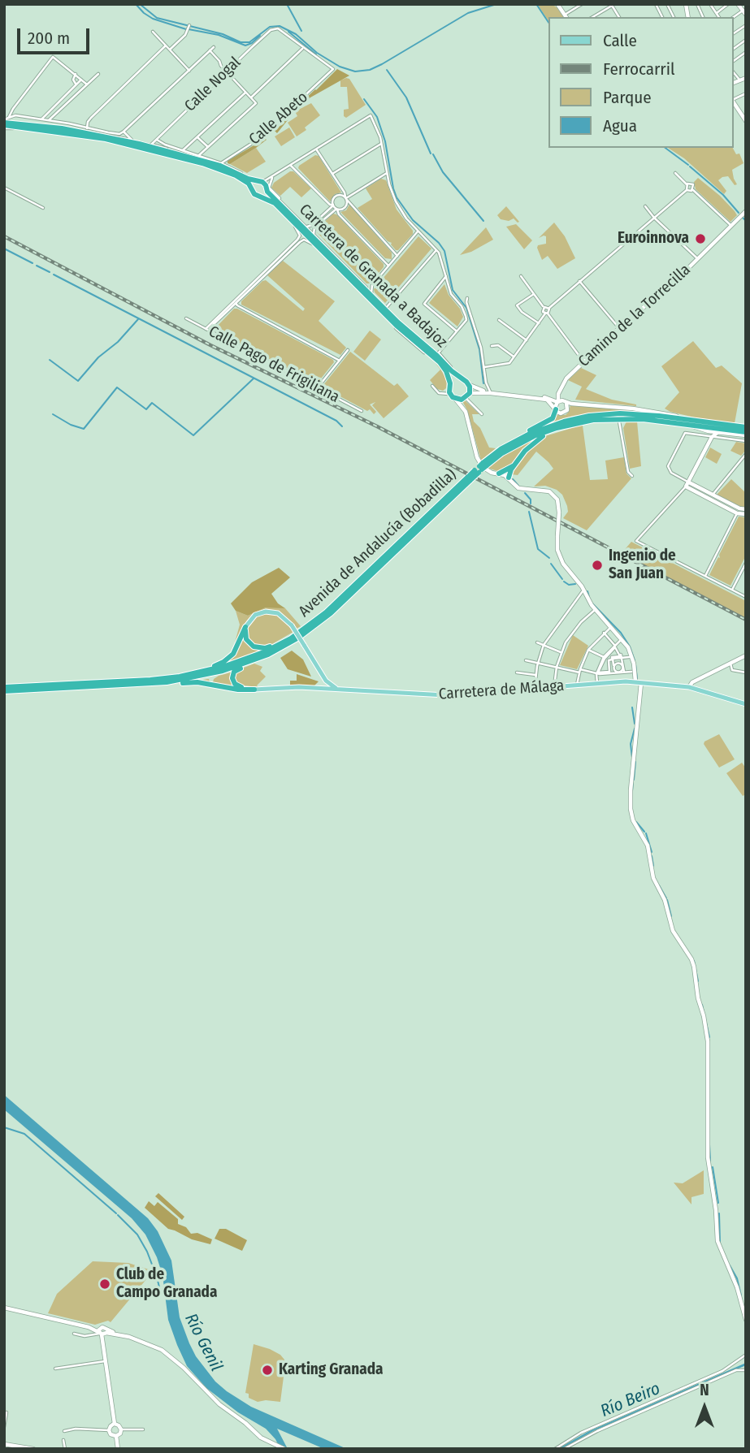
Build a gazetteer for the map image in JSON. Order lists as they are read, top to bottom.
{
  "streets": {
    "highway": ["Carretera de Granada a Badajoz", "Avenida de Andalucía (Bobadilla)"],
    "main road": ["Carretera de Málaga"],
    "street": [
      "Calle Nogal",
      "Calle Abeto",
      "Camino de la Torrecilla",
      "Calle Pago de Frigiliana"
    ]
  },
  "crossings": [
    ["Calle Nogal", "Calle Abeto"]
  ],
  "water": ["Río Genil", "Río Beiro"],
  "places": [
    "Euroinnova",
    "Ingenio de San Juan",
    "Club de Campo Granada",
    "Karting Granada"
  ],
  "legend": [
    "Calle",
    "Ferrocarril",
    "Parque",
    "Agua"
  ],
  "scale_bar": "200 m",
  "north": "top"
}
